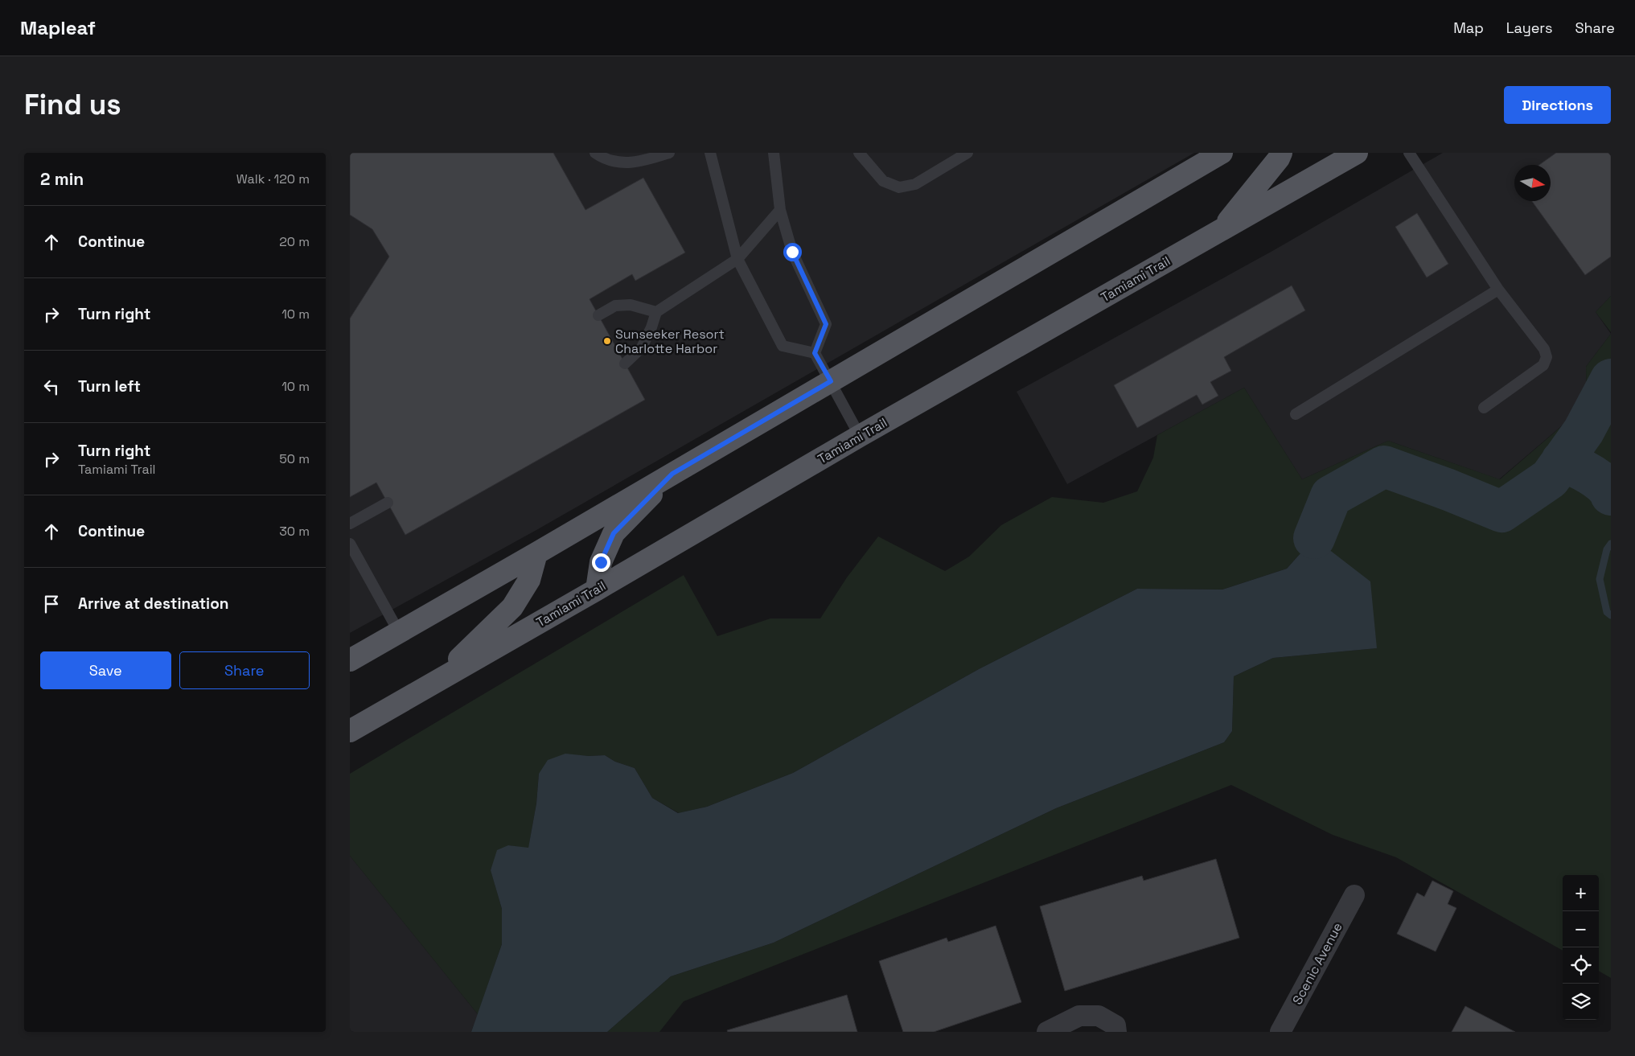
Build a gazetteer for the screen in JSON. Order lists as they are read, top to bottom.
{
  "streets": {
    "main road": ["Tamiami Trail"],
    "street": ["Scenic Avenue"]
  },
  "places": ["Sunseeker Resort Charlotte Harbor"],
  "north": "right",
  "page": {
    "header": "Mapleaf",
    "nav": ["Map", "Layers", "Share"],
    "buttons": [
      "Directions",
      ["Save", "Share"]
    ],
    "title": "Find us",
    "heading": ["2 min", "Walk · 120 m"],
    "list": [
      ["Continue", "20 m"],
      ["Turn right", "10 m"],
      ["Turn left", "10 m"],
      ["Turn right", "Tamiami Trail", "50 m"],
      ["Continue", "30 m"],
      "Arrive at destination"
    ],
    "map_buttons": ["+", "−"]
  }
}
